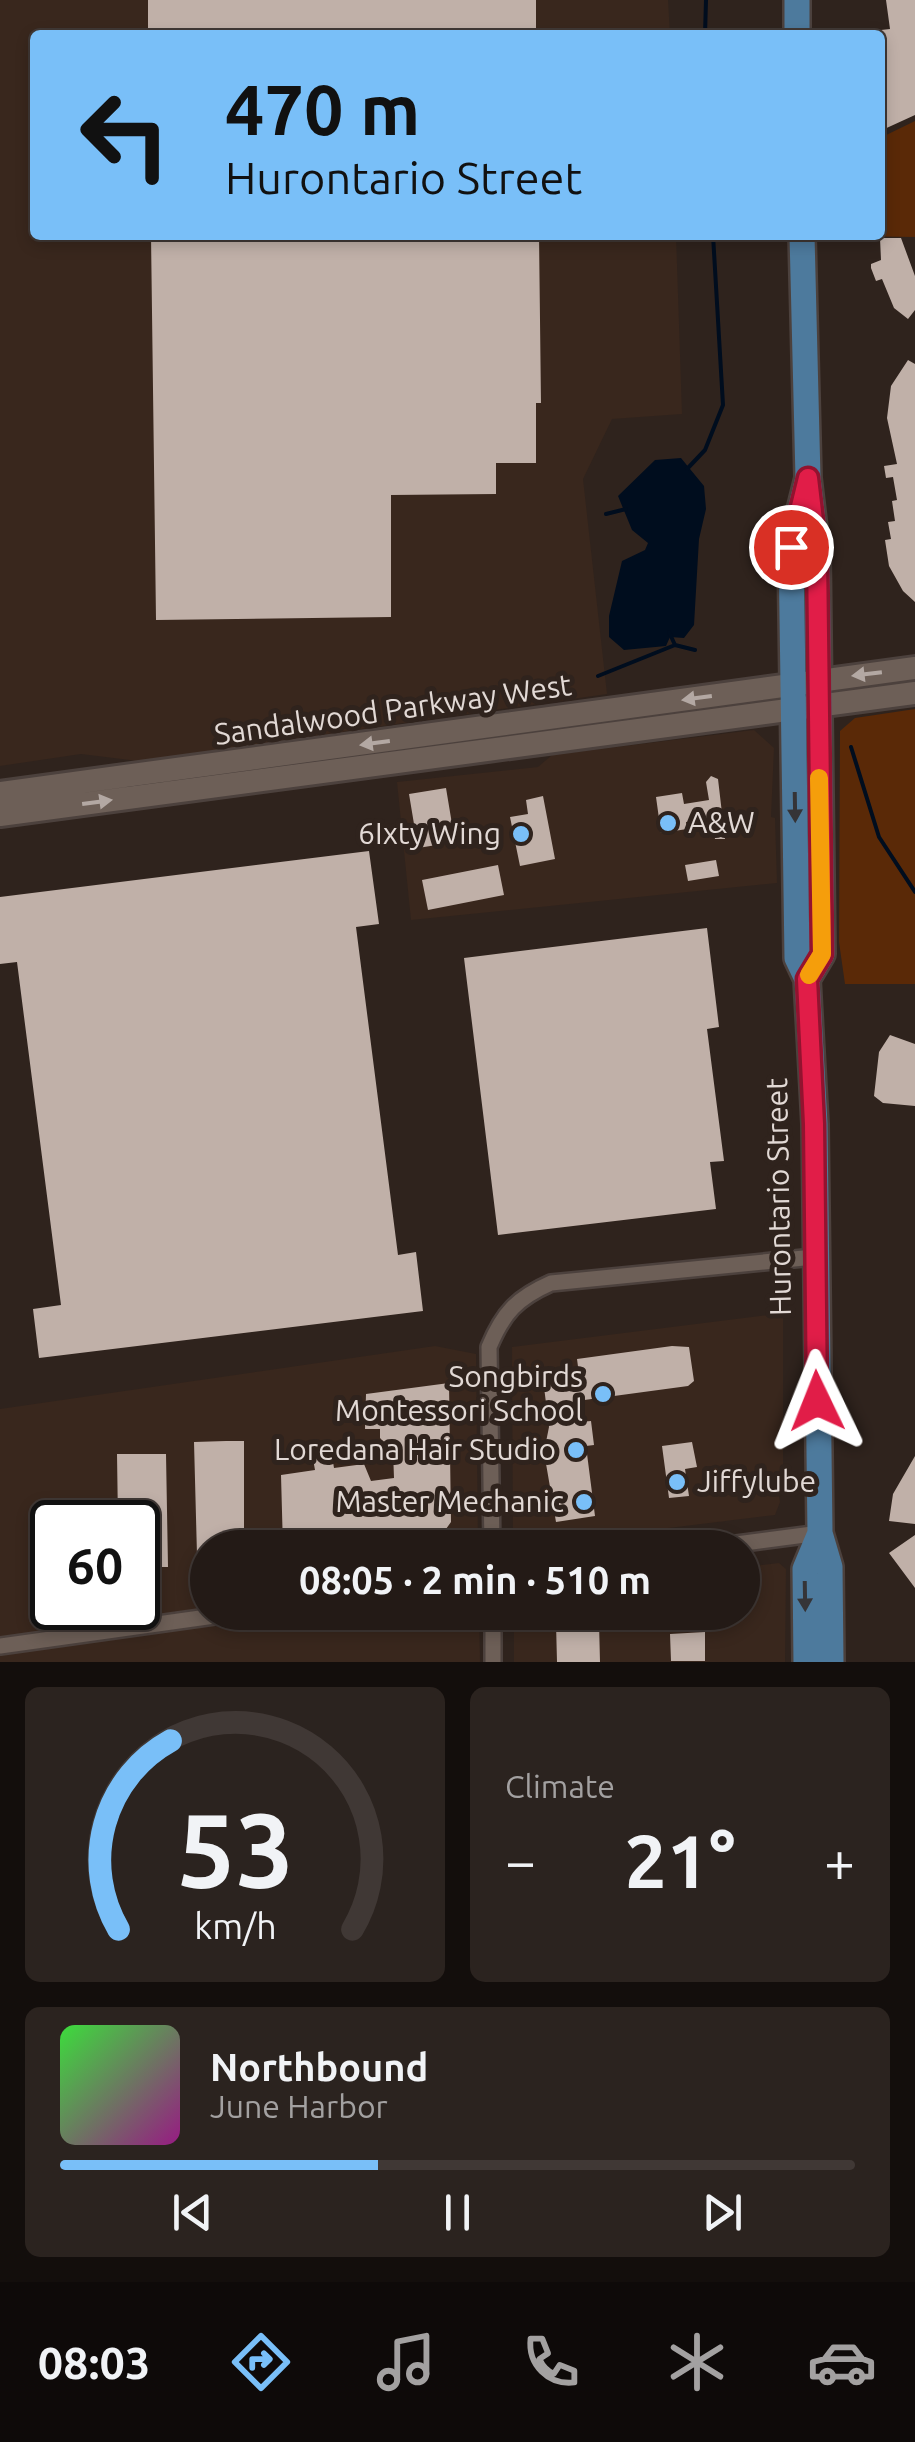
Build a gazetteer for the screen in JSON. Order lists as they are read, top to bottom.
{
  "streets": {
    "main road": ["Sandalwood Parkway West", "Hurontario Street"]
  },
  "crossings": [
    ["Sandalwood Parkway West", "Hurontario Street"]
  ],
  "places": [
    "A&W",
    "6Ixty Wing",
    "Songbirds Montessori School",
    "Loredana Hair Studio",
    "Jiffylube",
    "Master Mechanic"
  ],
  "page": {
    "turn": ["470 m", "Hurontario Street"],
    "limit": "60",
    "trip": "08:05 · 2 min · 510 m",
    "tile": "Climate",
    "heat": ["−", "21°", "+"],
    "song": ["Northbound", "June Harbor"],
    "tabs": "08:03",
    "gauge": ["53", "km/h"]
  }
}
